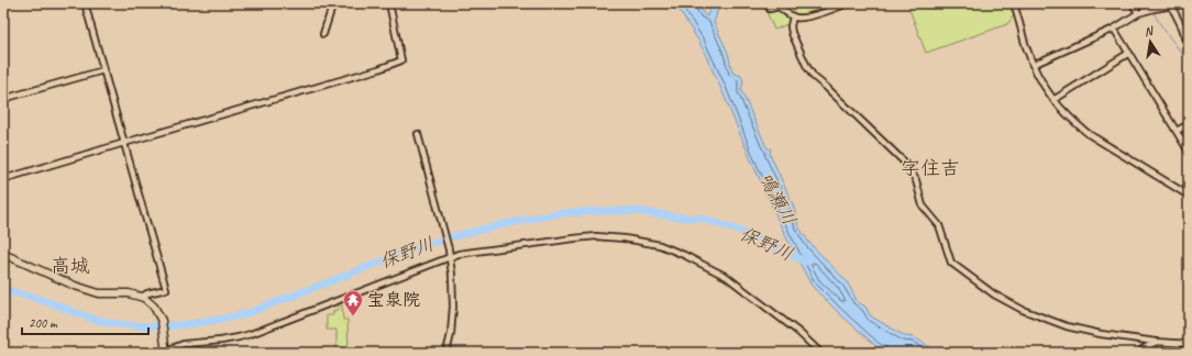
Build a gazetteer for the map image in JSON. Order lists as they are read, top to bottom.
{
  "districts": ["字住吉", "高城"],
  "water": ["鳴瀬川", "保野川"],
  "places": {
    "temple": ["宝泉院"]
  },
  "scale_bar": "200 m",
  "north": "top"
}
